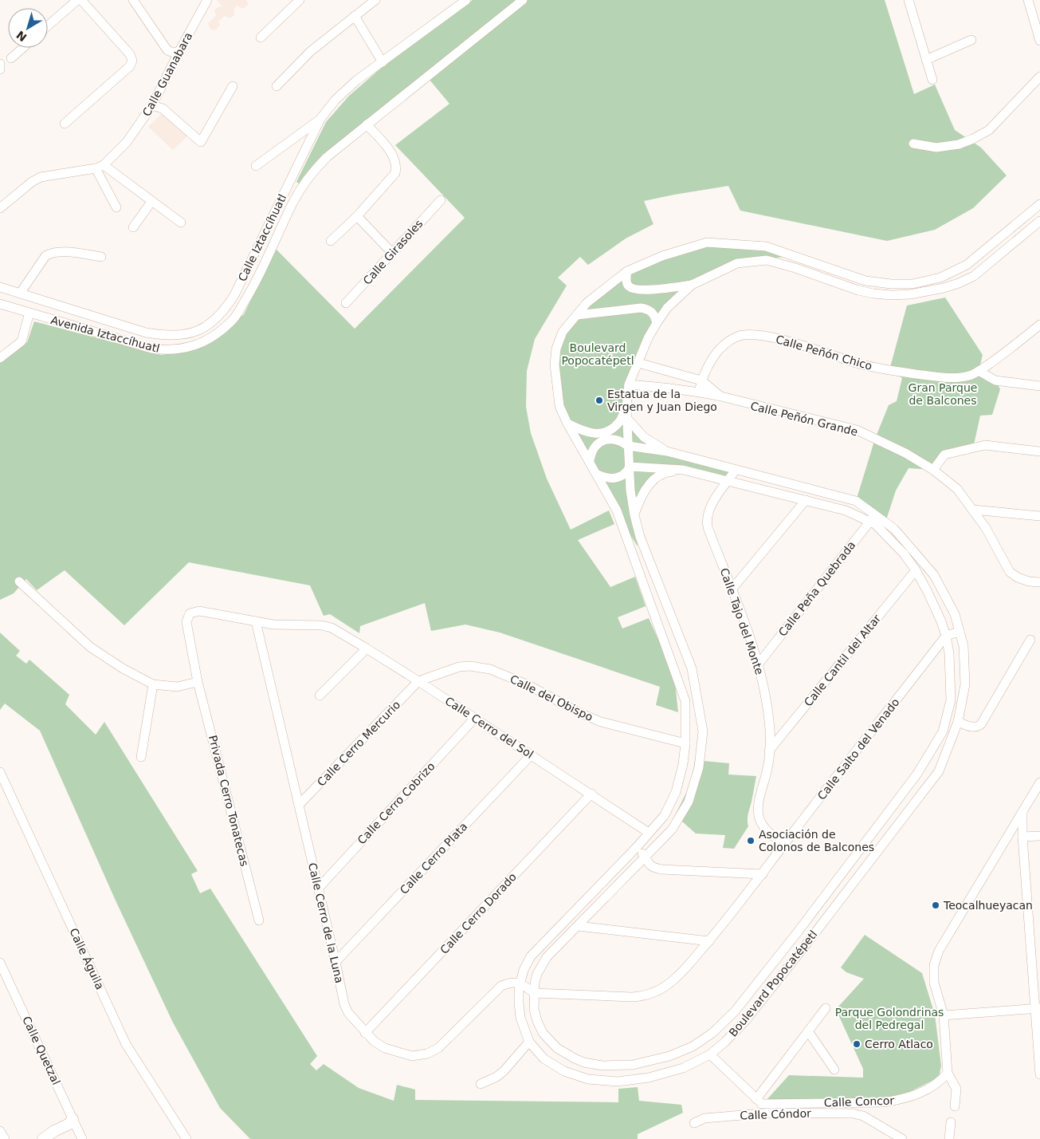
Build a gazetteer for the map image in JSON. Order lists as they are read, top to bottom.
{
  "streets": {
    "street": [
      "Calle Guanabara",
      "Calle Iztaccíhuatl",
      "Calle Girasoles",
      "Avenida Iztaccíhuatl",
      "Calle Peñón Chico",
      "Calle Peñón Grande",
      "Calle Peña Quebrada",
      "Calle Tajo del Monte",
      "Calle Cantil del Altar",
      "Calle del Obispo",
      "Calle Cerro del Sol",
      "Calle Cerro Mercurio",
      "Calle Salto del Venado",
      "Privada Cerro Tonatecas",
      "Calle Cerro Cobrizo",
      "Calle Cerro Plata",
      "Calle Cerro Dorado",
      "Calle Cerro de la Luna",
      "Calle Águila",
      "Boulevard Popocatépetl",
      "Calle Quetzal",
      "Calle Concor",
      "Calle Cóndor"
    ]
  },
  "crossings": [
    ["Calle Peñón Chico", "Calle Peñón Grande"],
    ["Calle Peñón Grande", "Boulevard Popocatépetl"],
    ["Calle Peña Quebrada", "Calle Tajo del Monte"],
    ["Calle Peña Quebrada", "Boulevard Popocatépetl"],
    ["Calle Tajo del Monte", "Calle Cantil del Altar"],
    ["Calle Tajo del Monte", "Calle Salto del Venado"],
    ["Calle Tajo del Monte", "Boulevard Popocatépetl"],
    ["Calle Cantil del Altar", "Boulevard Popocatépetl"],
    ["Calle del Obispo", "Calle Cerro del Sol"],
    ["Calle del Obispo", "Calle Cerro Mercurio"],
    ["Calle del Obispo", "Boulevard Popocatépetl"],
    ["Calle Cerro del Sol", "Calle Cerro Mercurio"],
    ["Calle Cerro del Sol", "Privada Cerro Tonatecas"],
    ["Calle Cerro del Sol", "Calle Cerro Cobrizo"],
    ["Calle Cerro del Sol", "Calle Cerro Plata"],
    ["Calle Cerro del Sol", "Calle Cerro Dorado"],
    ["Calle Cerro del Sol", "Calle Cerro de la Luna"],
    ["Calle Cerro del Sol", "Boulevard Popocatépetl"],
    ["Calle Cerro Mercurio", "Calle Cerro de la Luna"],
    ["Calle Salto del Venado", "Boulevard Popocatépetl"],
    ["Privada Cerro Tonatecas", "Calle Cerro de la Luna"],
    ["Calle Cerro Cobrizo", "Calle Cerro de la Luna"],
    ["Calle Cerro Plata", "Calle Cerro de la Luna"],
    ["Calle Cerro Dorado", "Calle Cerro de la Luna"],
    ["Calle Cerro de la Luna", "Boulevard Popocatépetl"]
  ],
  "parks": ["Boulevard Popocatépetl", "Gran Parque de Balcones", "Parque Golondrinas del Pedregal"],
  "places": [
    "Estatua de la Virgen y Juan Diego",
    "Asociación de Colonos de Balcones",
    "Teocalhueyacan",
    "Cerro Atlaco"
  ],
  "north": "bottom left"
}
